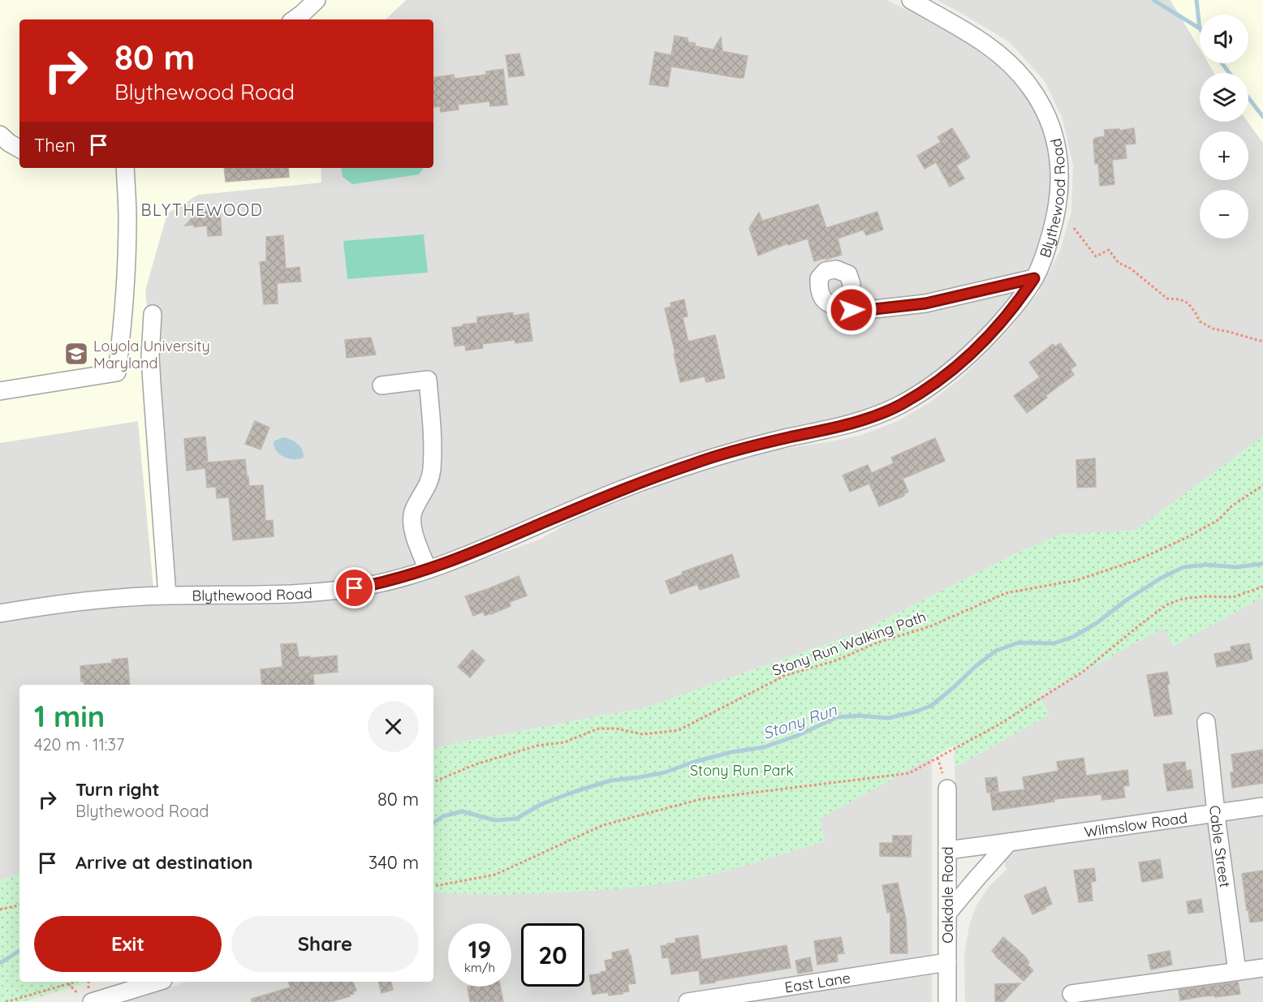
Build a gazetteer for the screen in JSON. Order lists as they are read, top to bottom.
{
  "streets": {
    "street": [
      "Blythewood Road",
      "Wilmslow Road",
      "Cable Street",
      "Oakdale Road",
      "East Lane"
    ],
    "path": ["Stony Run Walking Path"]
  },
  "crossings": [
    ["Wilmslow Road", "Cable Street"],
    ["Wilmslow Road", "Oakdale Road"],
    ["Oakdale Road", "East Lane"]
  ],
  "districts": ["BLYTHEWOOD"],
  "water": ["Stony Run"],
  "parks": ["Stony Run Park"],
  "places": {
    "school or university": ["Loyola University Maryland"]
  },
  "page": {
    "map_buttons": ["+", "−"],
    "turn": ["80 m", "Blythewood Road"],
    "then": "Then",
    "heading": ["1 min", "420 m · 11:37"],
    "list": [
      {
        "name": "Turn right",
        "note": "Blythewood Road",
        "value": "80 m"
      },
      {
        "name": "Arrive at destination",
        "value": "340 m"
      }
    ],
    "buttons": ["Exit", "Share"],
    "speed": "19 km/h",
    "limit": "20"
  }
}
